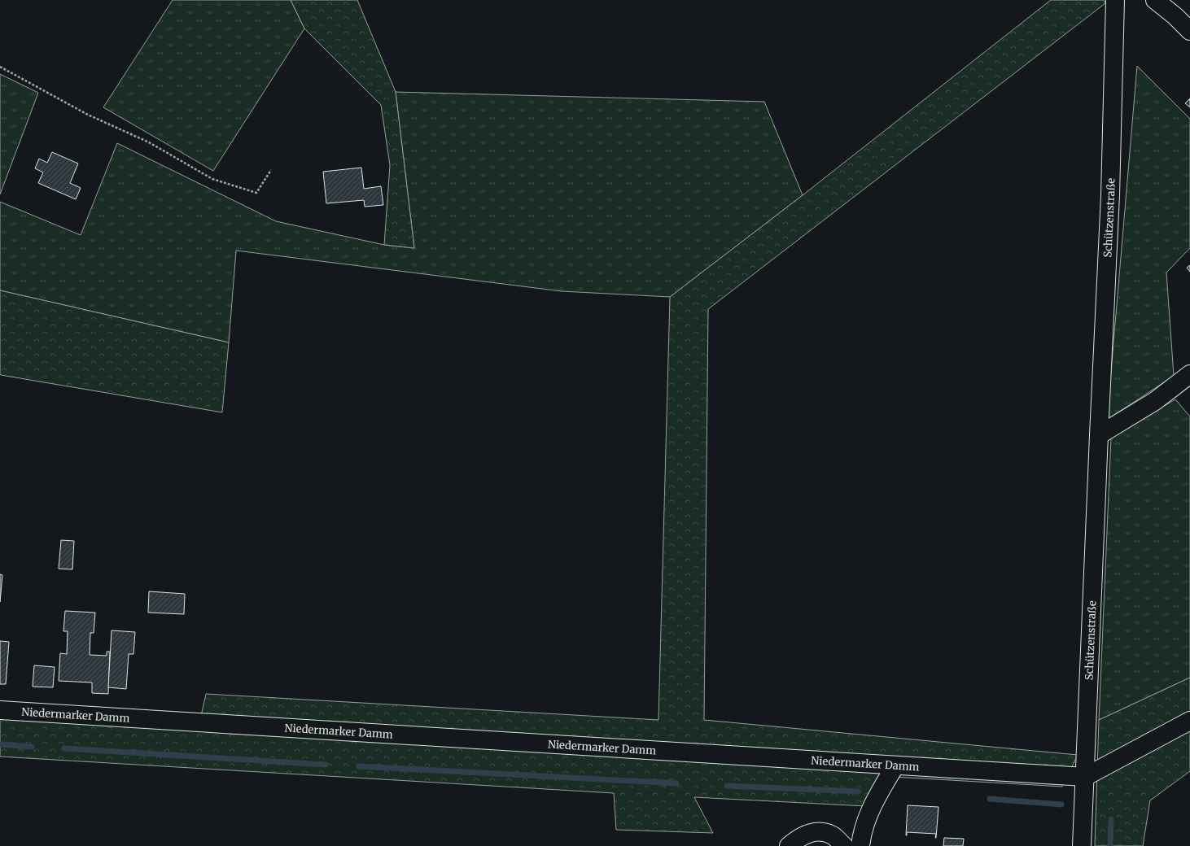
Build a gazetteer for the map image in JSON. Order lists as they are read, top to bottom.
{
  "streets": {
    "street": ["Schützenstraße", "Niedermarker Damm"]
  },
  "crossings": [
    ["Schützenstraße", "Niedermarker Damm"]
  ]
}
